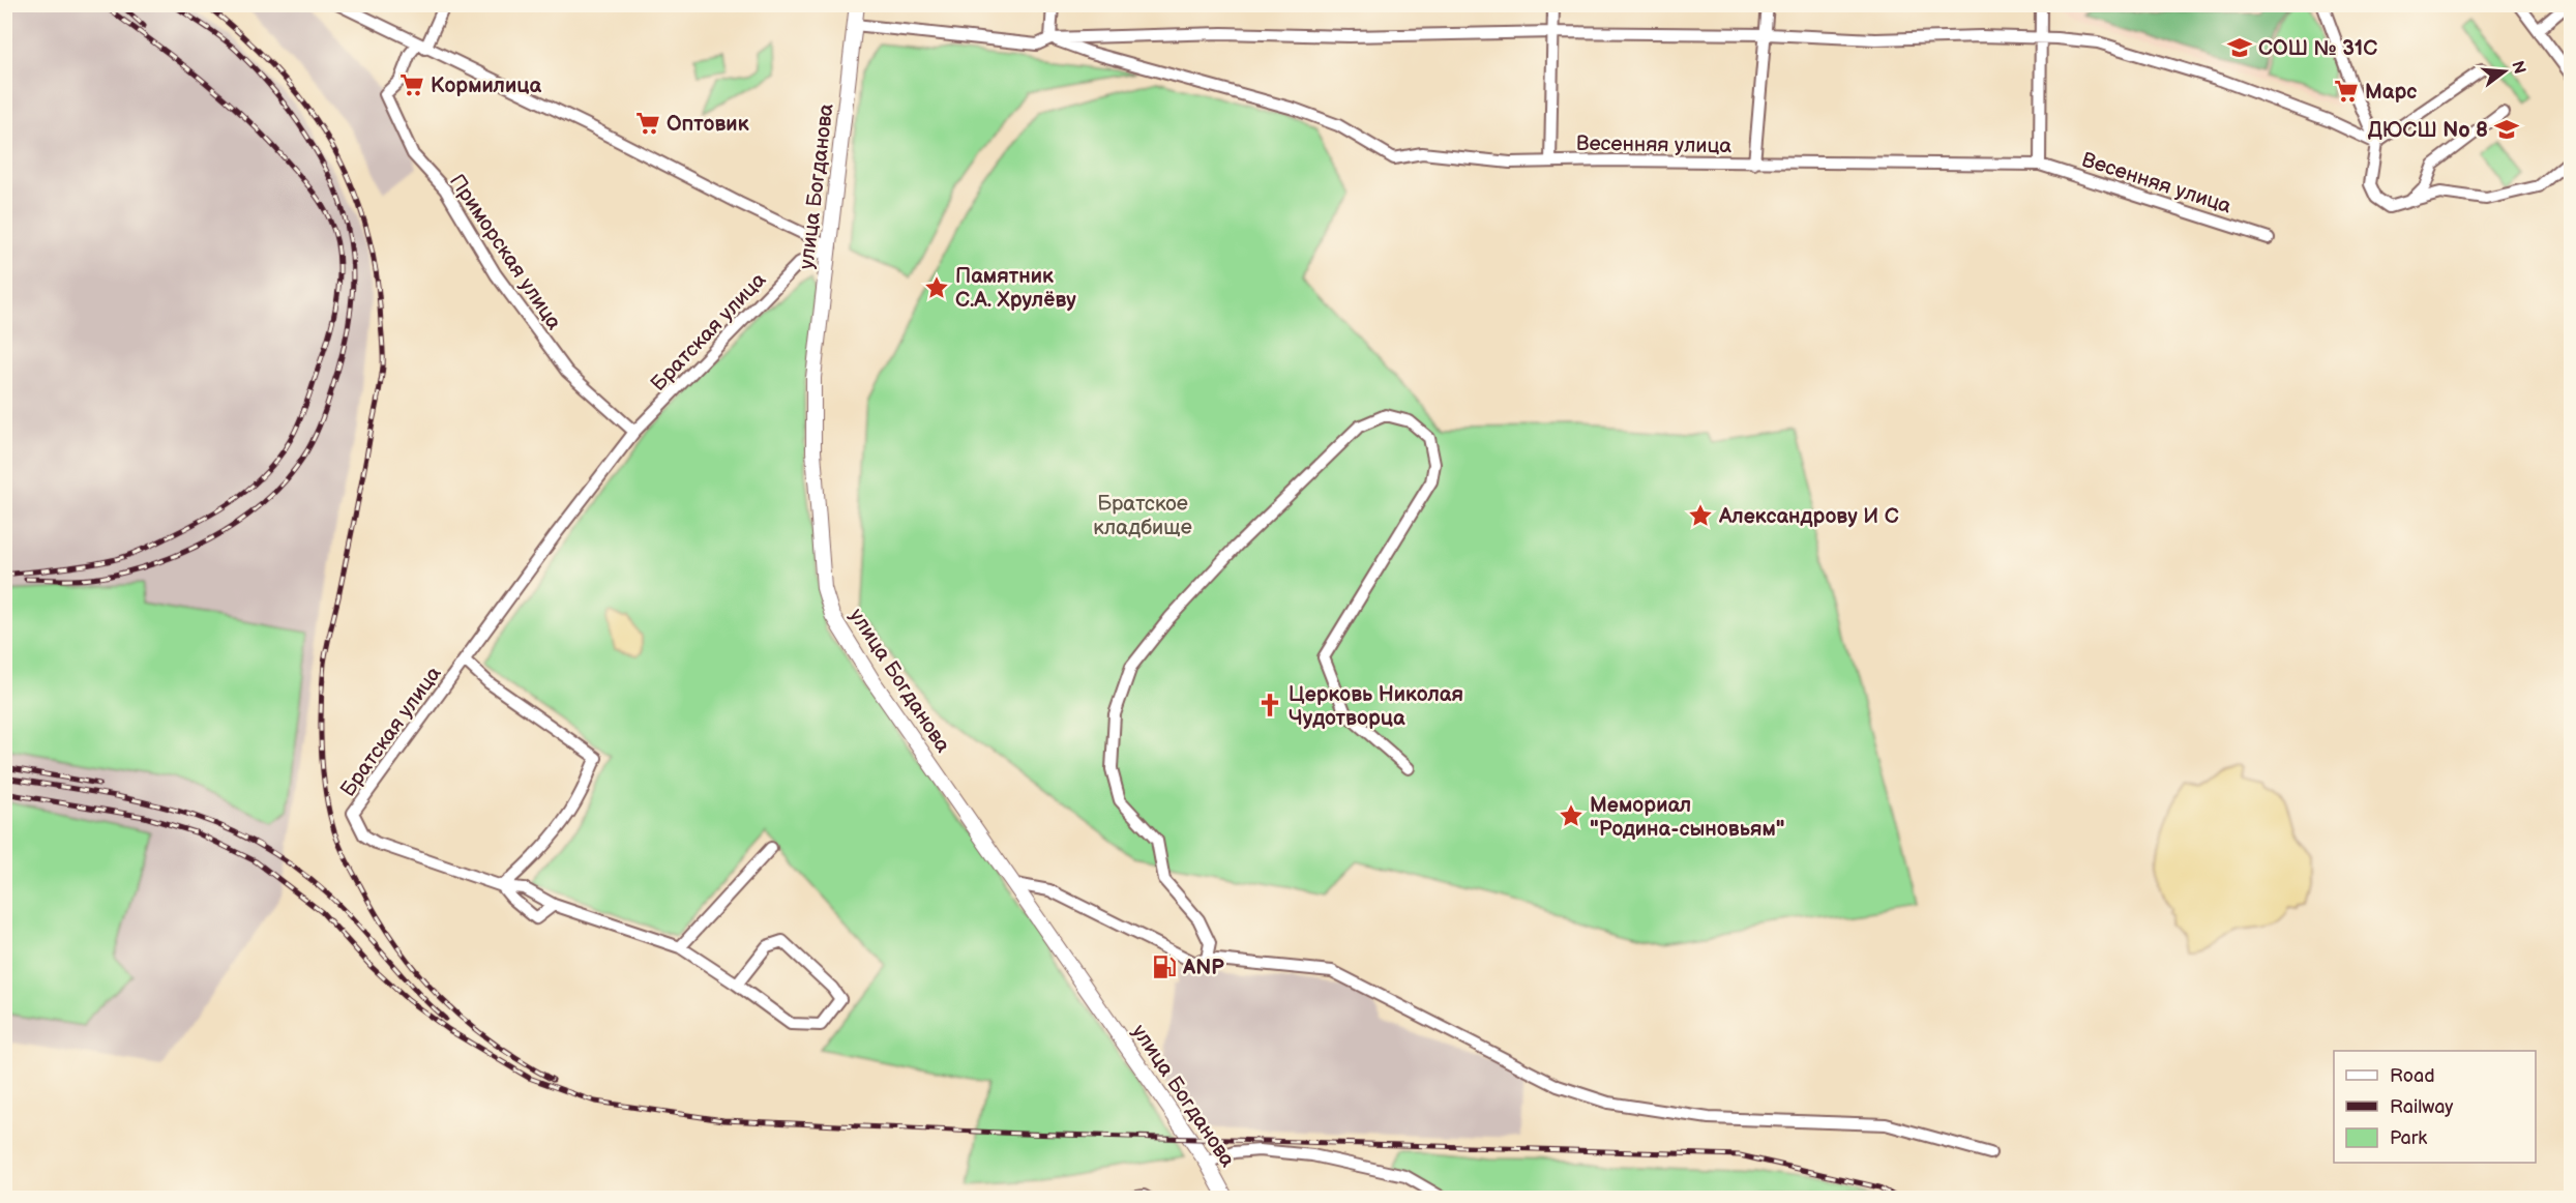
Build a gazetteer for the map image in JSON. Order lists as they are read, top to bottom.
{
  "streets": {
    "main road": ["улица Богданова"],
    "street": ["Весенняя улица", "Приморская улица", "Братская улица"]
  },
  "crossings": [
    ["улица Богданова", "Братская улица"],
    ["Приморская улица", "Братская улица"]
  ],
  "parks": ["Братское кладбище"],
  "places": {
    "school or university": ["СОШ № 31С", "ДЮСШ No 8"],
    "supermarket": ["Кормилица", "Марс", "Оптовик"],
    "place": ["Памятник С.А. Хрулёву", "Александрову И С", "Мемориал \"Родина-сыновьям\""],
    "church": ["Церковь Николая Чудотворца"],
    "fuel station": ["ANP"]
  },
  "legend": ["Road", "Railway", "Park"],
  "north": "right"
}
